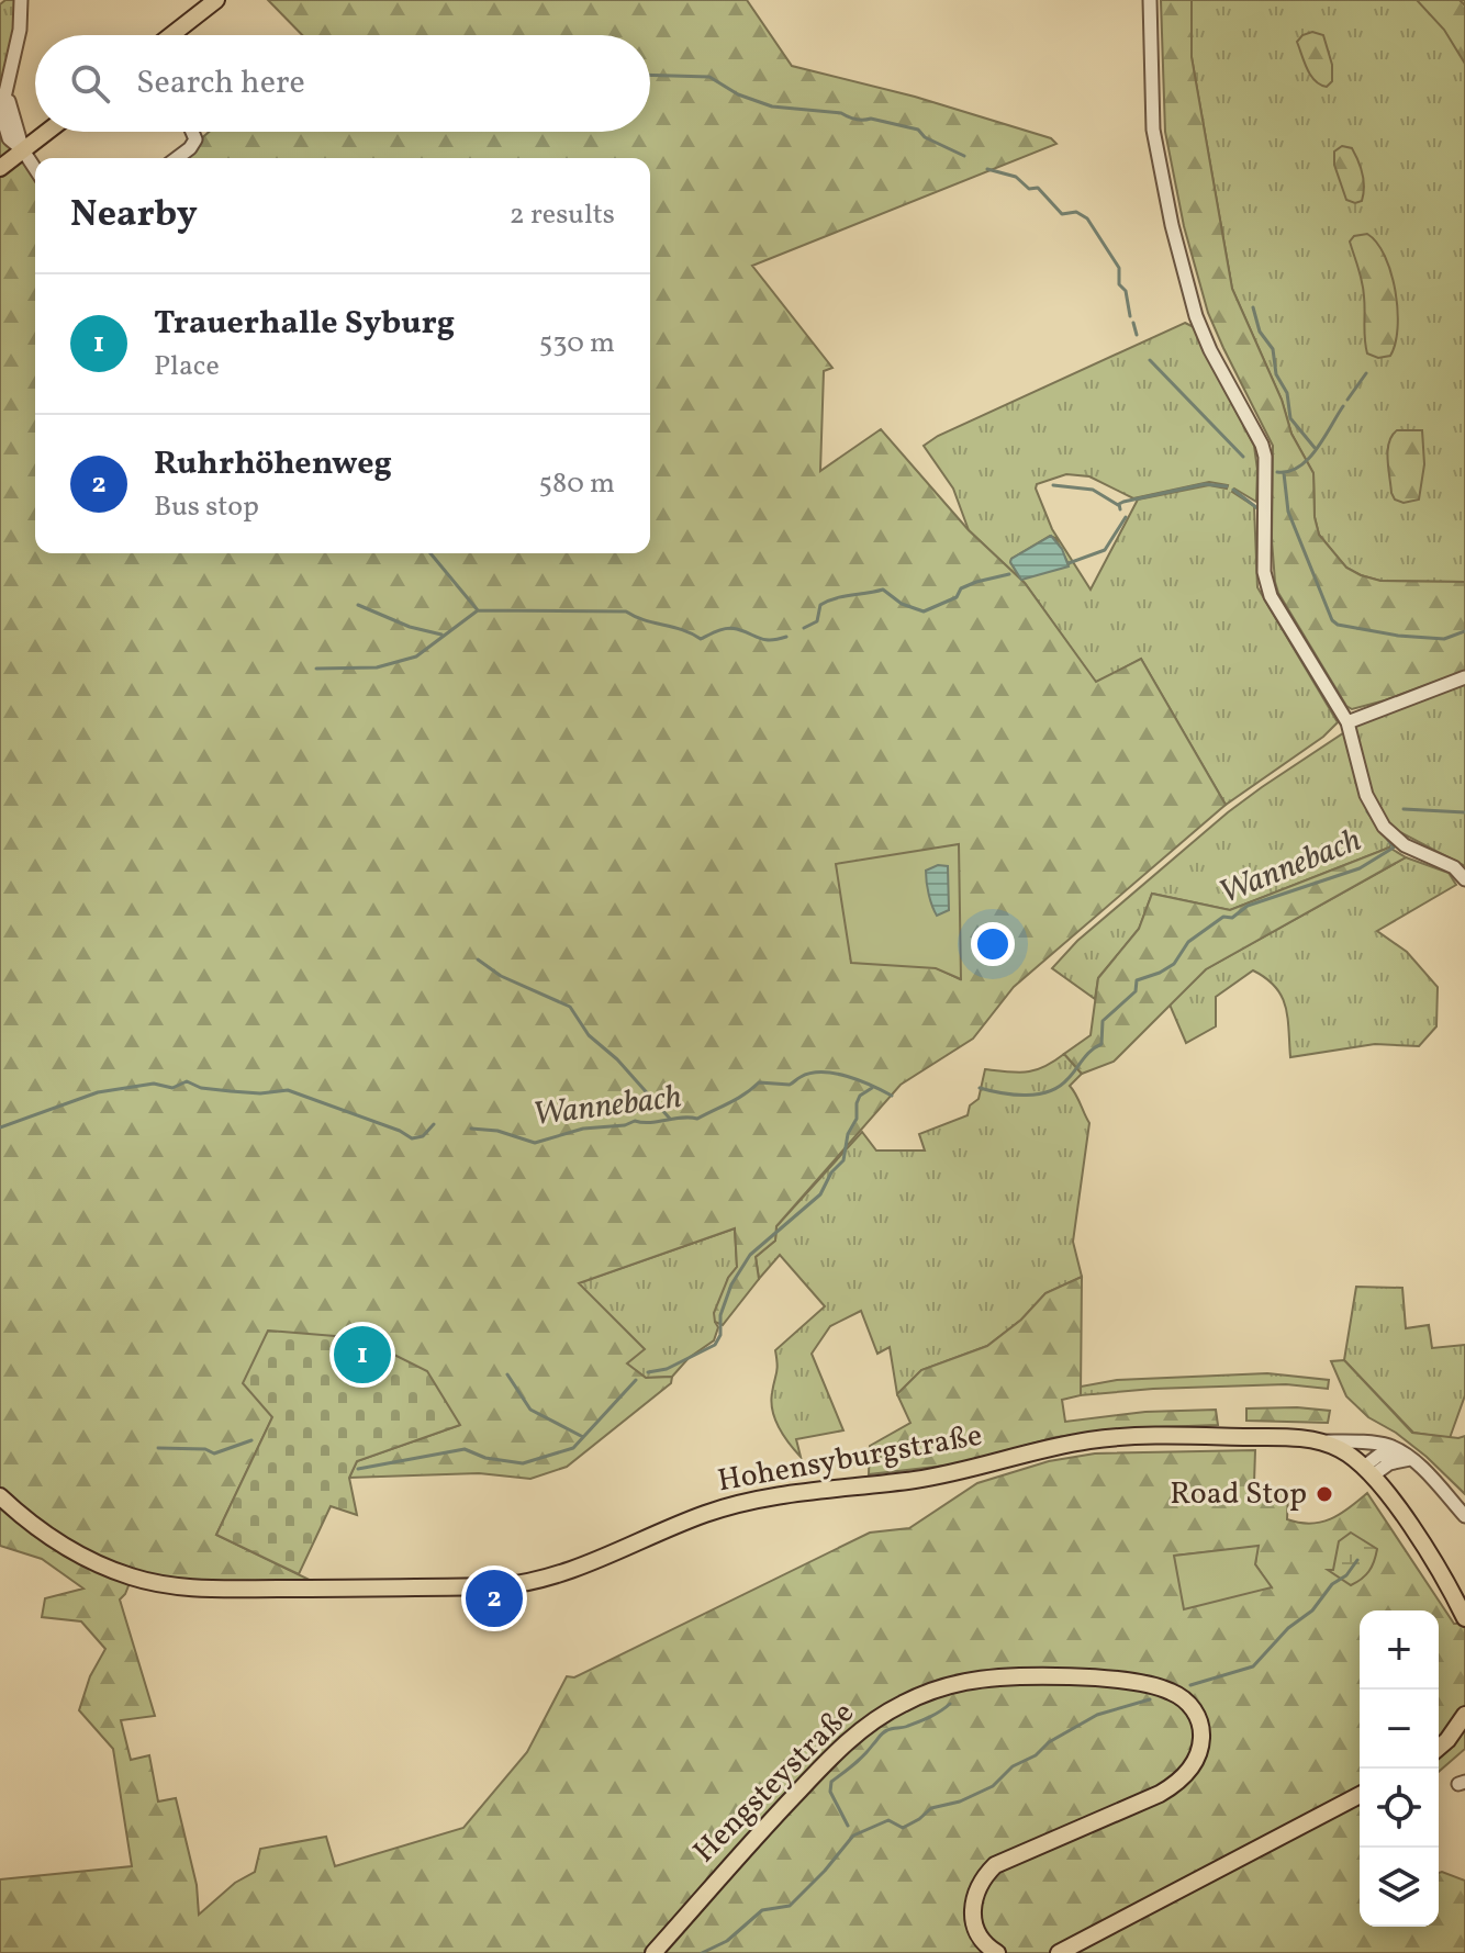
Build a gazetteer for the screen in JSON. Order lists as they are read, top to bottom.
{
  "streets": {
    "main road": ["Hohensyburgstraße", "Hengsteystraße"]
  },
  "water": ["Wannebach"],
  "places": ["Road Stop"],
  "page": {
    "search": "Search here",
    "heading": ["Nearby", "2 results"],
    "list": [
      {
        "mark": "1",
        "name": "Trauerhalle Syburg",
        "note": "Place",
        "value": "530 m"
      },
      {
        "mark": "2",
        "name": "Ruhrhöhenweg",
        "note": "Bus stop",
        "value": "580 m"
      }
    ],
    "pins": ["1", "2"],
    "map_buttons": ["+", "−"]
  }
}
